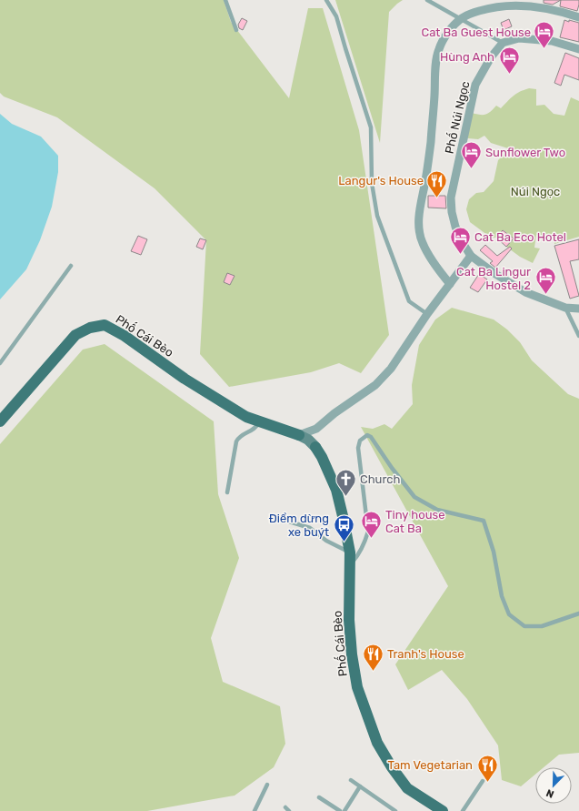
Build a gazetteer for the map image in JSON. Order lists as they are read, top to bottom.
{
  "streets": {
    "main road": ["Phố Cái Bèo"],
    "street": ["Phố Núi Ngọc"]
  },
  "parks": ["Núi Ngọc"],
  "places": {
    "hotel": [
      "Cat Ba Guest House",
      "Hùng Anh",
      "Sunflower Two",
      "Cat Ba Eco Hotel",
      "Cat Ba Lingur Hostel 2",
      "Tiny house Cat Ba"
    ],
    "restaurant": ["Langur's House", "Tranh's House", "Tam Vegetarian"],
    "church": ["Church"],
    "bus stop": ["Điểm dừng xe buýt"]
  },
  "north": "bottom left"
}
